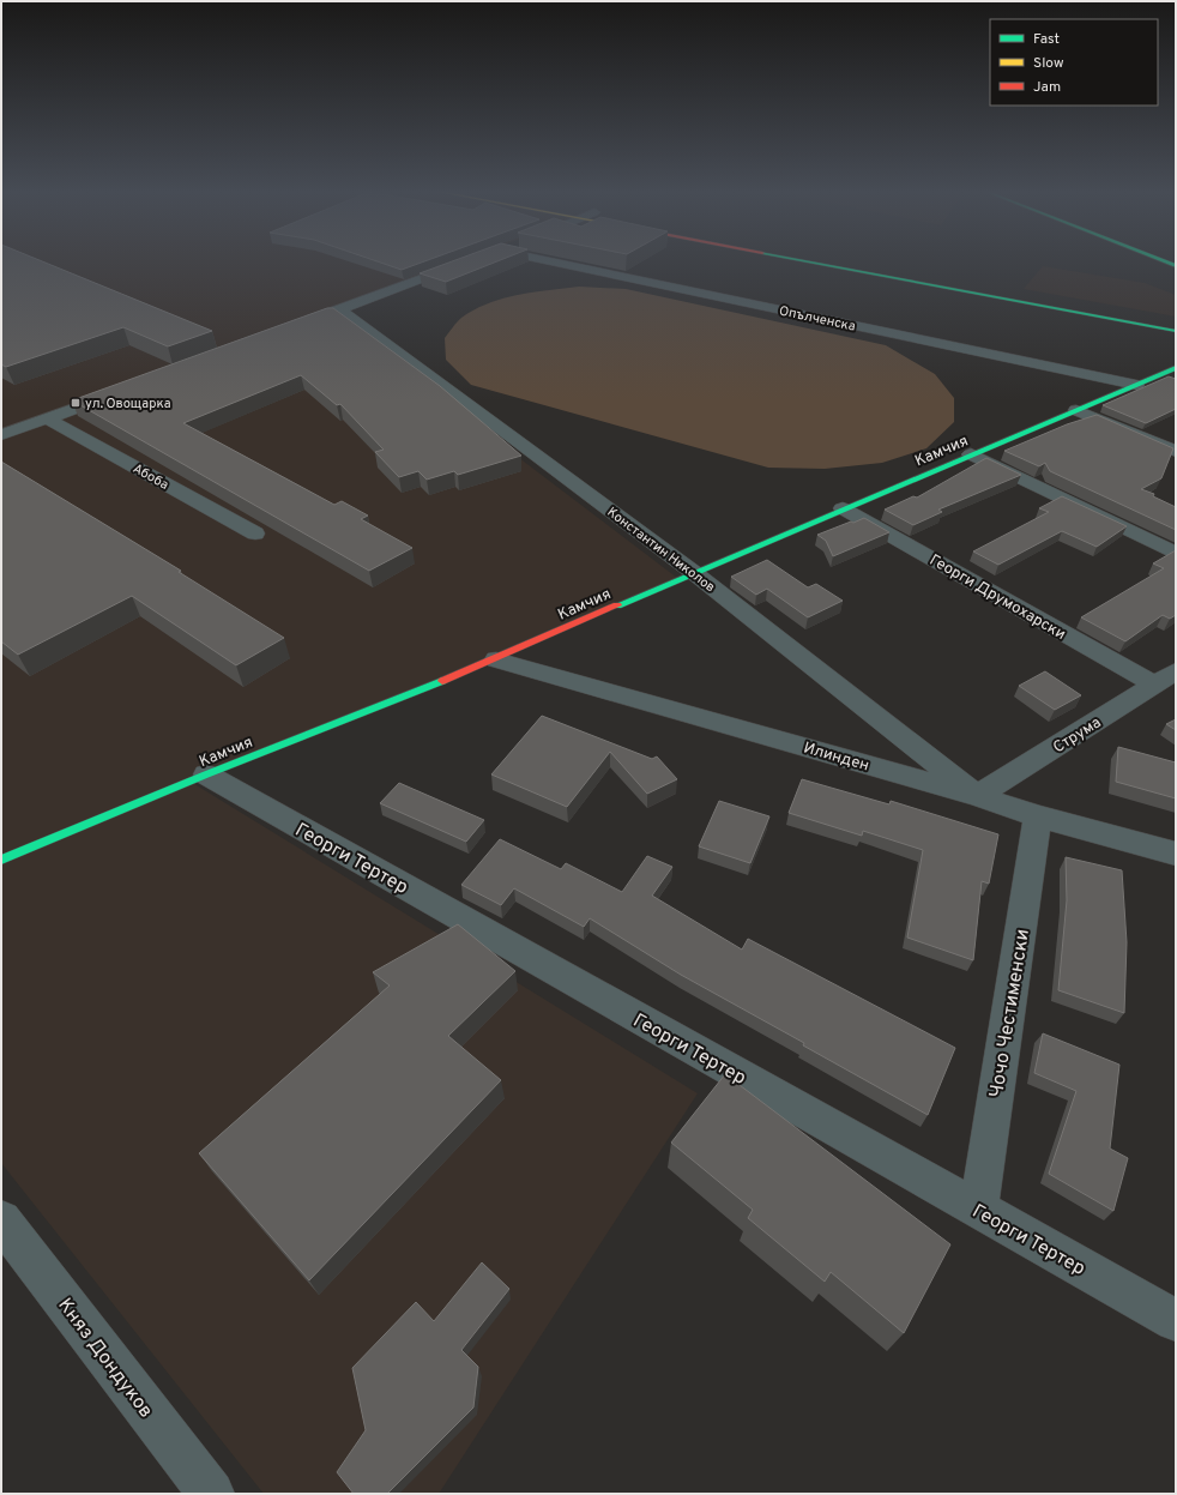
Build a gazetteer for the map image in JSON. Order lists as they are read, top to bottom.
{
  "streets": {
    "main road": ["Камчия"],
    "street": [
      "Опълченска",
      "Абоба",
      "Константин Николов",
      "Георги Друмохарски",
      "Струма",
      "Илинден",
      "Георги Тертер",
      "Чочо Честименски",
      "Княз Дондуков"
    ]
  },
  "crossings": [
    ["Опълченска", "Камчия"],
    ["Камчия", "Константин Николов"],
    ["Камчия", "Георги Друмохарски"],
    ["Камчия", "Илинден"],
    ["Камчия", "Георги Тертер"],
    ["Константин Николов", "Струма"],
    ["Константин Николов", "Илинден"],
    ["Георги Друмохарски", "Струма"],
    ["Струма", "Илинден"],
    ["Илинден", "Чочо Честименски"],
    ["Георги Тертер", "Чочо Честименски"]
  ],
  "places": {
    "transit": ["ул. Овощарка"]
  },
  "legend": ["Fast", "Slow", "Jam"]
}
